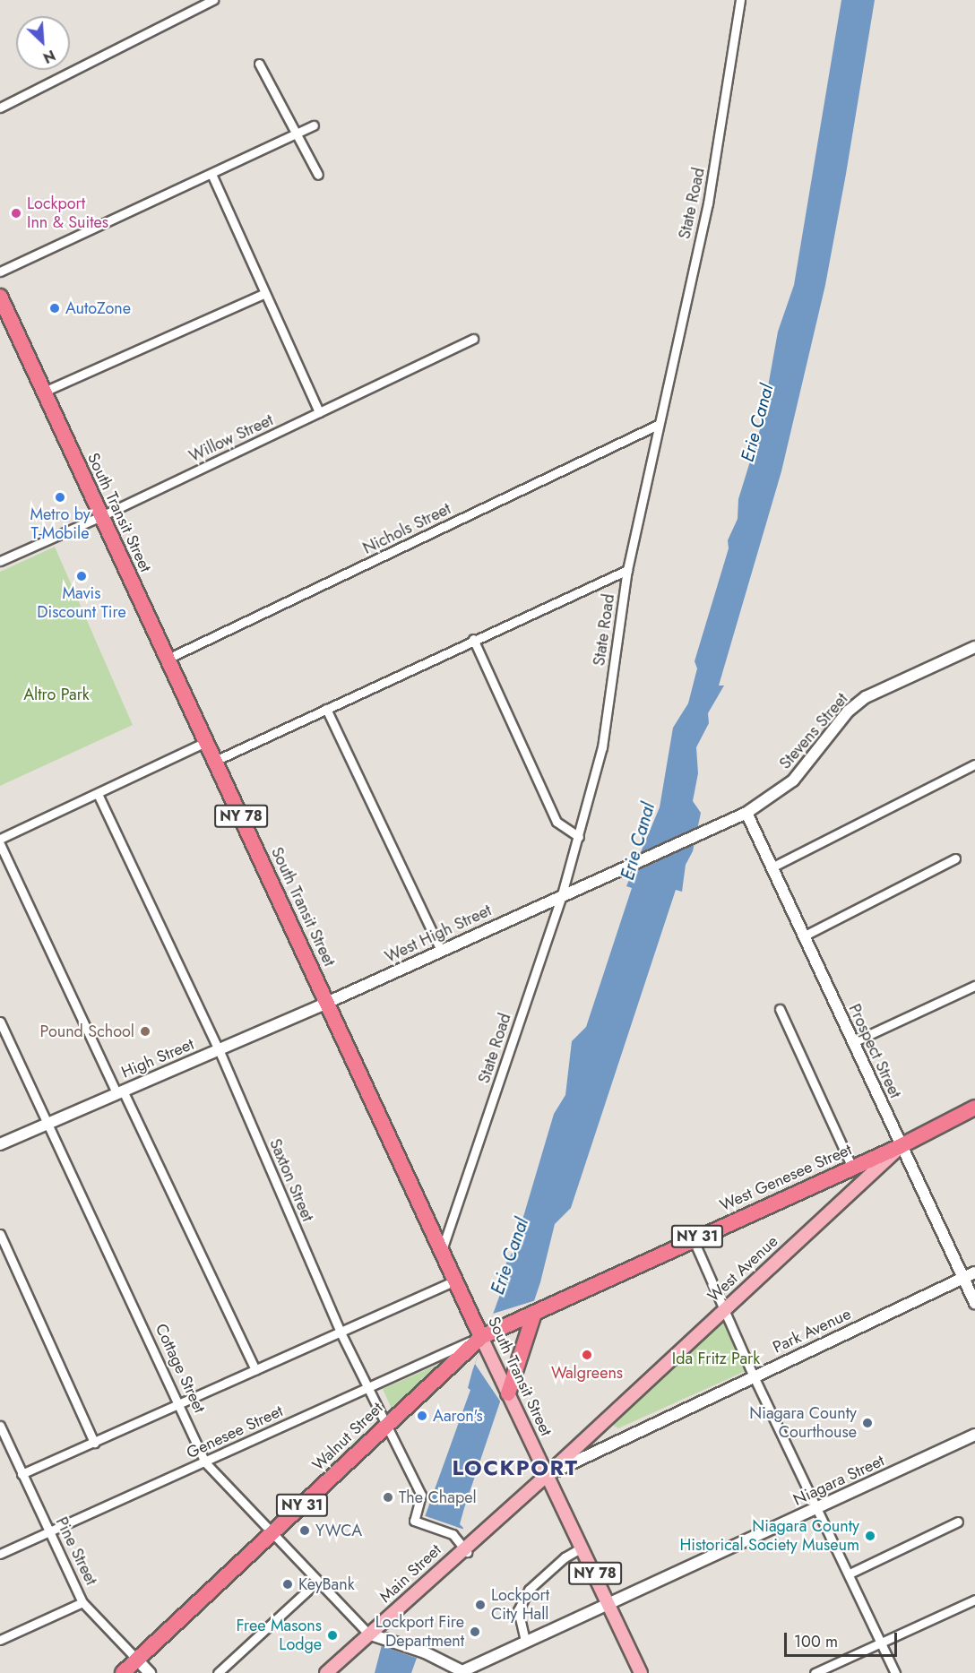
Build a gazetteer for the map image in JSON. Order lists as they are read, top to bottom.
{
  "streets": {
    "highway": [
      "South Transit Street",
      "NY 78",
      "West Genesee Street",
      "NY 31",
      "West Avenue",
      "Walnut Street"
    ],
    "main road": ["Main Street"],
    "street": [
      "State Road",
      "Willow Street",
      "Nichols Street",
      "Stevens Street",
      "West High Street",
      "Prospect Street",
      "High Street",
      "Saxton Street",
      "Park Avenue",
      "Cottage Street",
      "Genesee Street",
      "Niagara Street",
      "Pine Street"
    ]
  },
  "crossings": [
    ["State Road", "South Transit Street"],
    ["State Road", "Nichols Street"],
    ["State Road", "Stevens Street"],
    ["State Road", "West High Street"],
    ["Willow Street", "South Transit Street"],
    ["South Transit Street", "Nichols Street"],
    ["South Transit Street", "NY 78"],
    ["South Transit Street", "West High Street"],
    ["South Transit Street", "High Street"],
    ["South Transit Street", "West Genesee Street"],
    ["South Transit Street", "West Avenue"],
    ["South Transit Street", "Park Avenue"],
    ["South Transit Street", "Genesee Street"],
    ["South Transit Street", "Walnut Street"],
    ["South Transit Street", "Main Street"],
    ["Stevens Street", "West High Street"],
    ["Stevens Street", "Prospect Street"],
    ["NY 78", "West Avenue"],
    ["NY 78", "Park Avenue"],
    ["NY 78", "Niagara Street"],
    ["NY 78", "Main Street"],
    ["West High Street", "High Street"],
    ["Prospect Street", "West Genesee Street"],
    ["Prospect Street", "West Avenue"],
    ["Prospect Street", "Park Avenue"],
    ["High Street", "Saxton Street"],
    ["High Street", "Cottage Street"],
    ["West Genesee Street", "West Avenue"],
    ["West Genesee Street", "Genesee Street"],
    ["West Genesee Street", "Walnut Street"],
    ["Saxton Street", "Genesee Street"],
    ["Saxton Street", "Walnut Street"],
    ["Saxton Street", "Main Street"],
    ["West Avenue", "Park Avenue"],
    ["West Avenue", "Main Street"],
    ["Park Avenue", "Main Street"],
    ["Cottage Street", "Genesee Street"],
    ["Cottage Street", "Walnut Street"],
    ["Cottage Street", "Niagara Street"],
    ["Cottage Street", "Main Street"],
    ["Genesee Street", "Walnut Street"],
    ["Genesee Street", "Pine Street"],
    ["Walnut Street", "Pine Street"]
  ],
  "districts": ["LOCKPORT"],
  "water": ["Erie Canal"],
  "parks": ["Altro Park", "Ida Fritz Park"],
  "places": [
    "Lockport Inn & Suites",
    "AutoZone",
    "Metro by T-Mobile",
    "Mavis Discount Tire",
    "Pound School",
    "Walgreens",
    "Aaron's",
    "Niagara County Courthouse",
    "The Chapel",
    "YWCA",
    "Niagara County Historical Society Museum",
    "KeyBank",
    "Lockport City Hall",
    "Lockport Fire Department",
    "Free Masons Lodge"
  ],
  "scale_bar": "100 m",
  "north": "bottom right"
}
